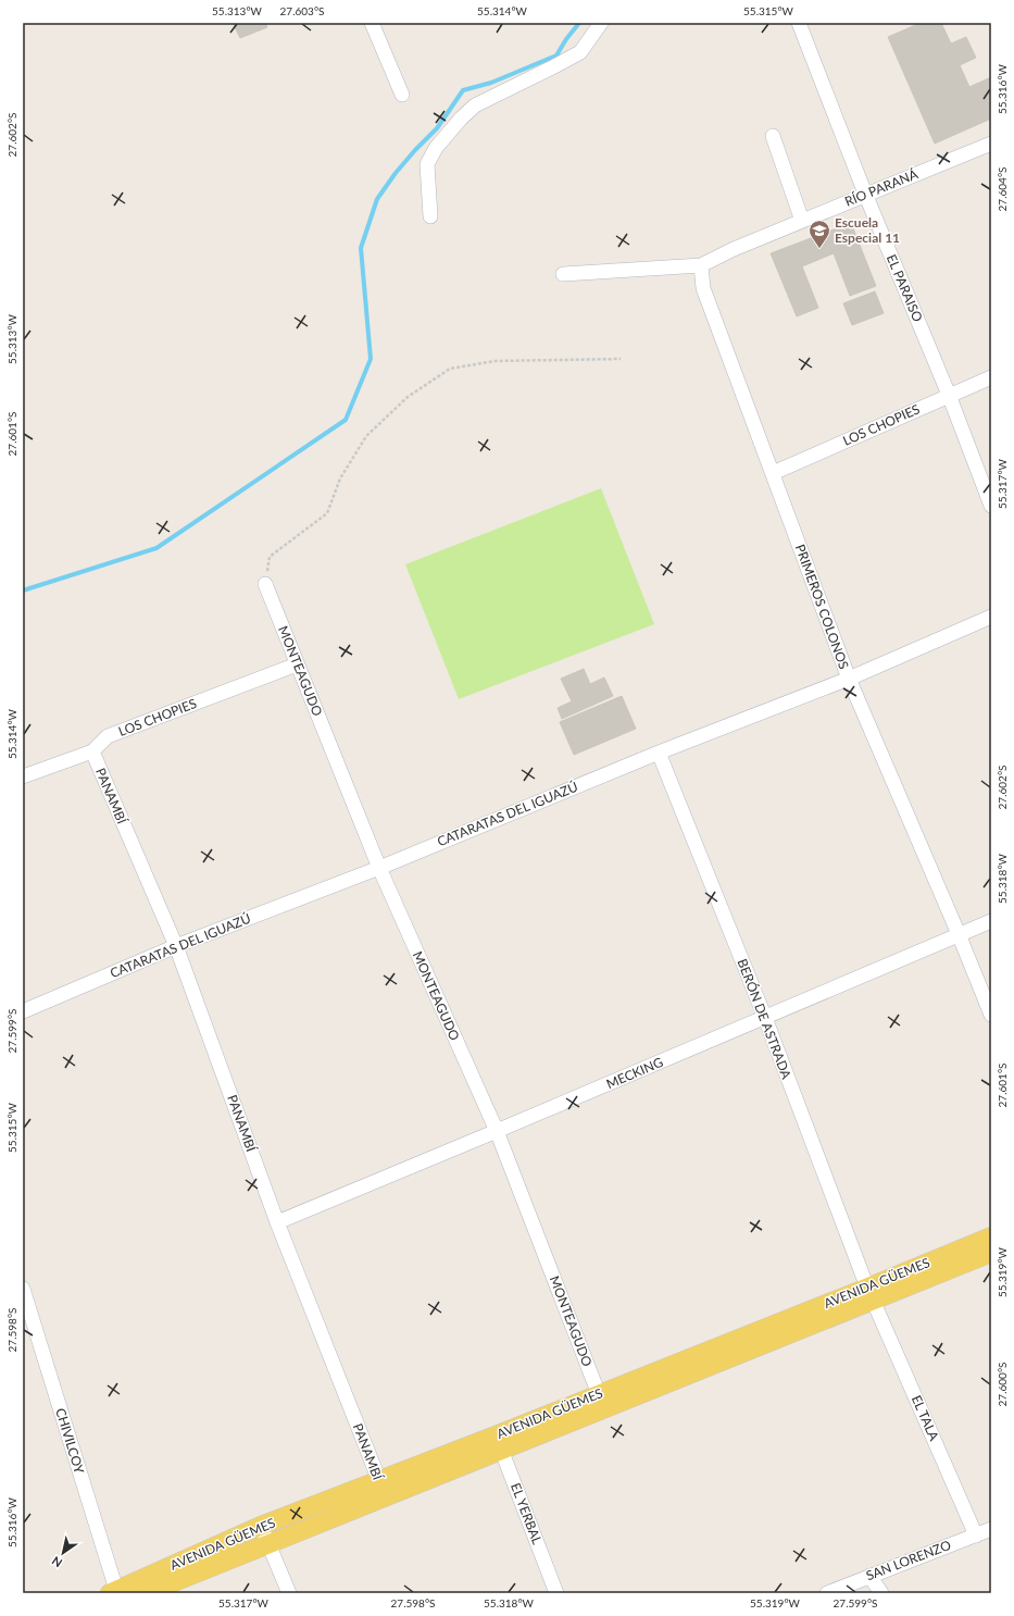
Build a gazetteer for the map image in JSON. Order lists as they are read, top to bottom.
{
  "streets": {
    "main road": ["AVENIDA GÜEMES"],
    "street": [
      "RÍO PARANÁ",
      "EL PARAISO",
      "LOS CHOPIES",
      "PRIMEROS COLONOS",
      "MONTEAGUDO",
      "PANAMBÍ",
      "CATARATAS DEL IGUAZÚ",
      "BERÓN DE ASTRADA",
      "MECKING",
      "EL TALA",
      "CHIVILCOY",
      "EL YERBAL",
      "SAN LORENZO"
    ]
  },
  "crossings": [
    ["RÍO PARANÁ", "EL PARAISO"],
    ["RÍO PARANÁ", "PRIMEROS COLONOS"],
    ["EL PARAISO", "LOS CHOPIES"],
    ["LOS CHOPIES", "PRIMEROS COLONOS"],
    ["LOS CHOPIES", "MONTEAGUDO"],
    ["LOS CHOPIES", "PANAMBÍ"],
    ["PRIMEROS COLONOS", "CATARATAS DEL IGUAZÚ"],
    ["PRIMEROS COLONOS", "MECKING"],
    ["MONTEAGUDO", "CATARATAS DEL IGUAZÚ"],
    ["MONTEAGUDO", "MECKING"],
    ["MONTEAGUDO", "AVENIDA GÜEMES"],
    ["PANAMBÍ", "CATARATAS DEL IGUAZÚ"],
    ["PANAMBÍ", "MECKING"],
    ["PANAMBÍ", "AVENIDA GÜEMES"],
    ["CATARATAS DEL IGUAZÚ", "BERÓN DE ASTRADA"],
    ["BERÓN DE ASTRADA", "MECKING"],
    ["BERÓN DE ASTRADA", "AVENIDA GÜEMES"],
    ["BERÓN DE ASTRADA", "EL TALA"],
    ["AVENIDA GÜEMES", "EL TALA"],
    ["AVENIDA GÜEMES", "CHIVILCOY"],
    ["AVENIDA GÜEMES", "EL YERBAL"],
    ["EL TALA", "SAN LORENZO"]
  ],
  "places": {
    "school or university": ["Escuela Especial 11"]
  },
  "north": "bottom left",
  "coordinates": [
    "55.313°W",
    "27.603°S",
    "55.314°W",
    "55.315°W",
    "55.316°W",
    "27.602°S",
    "27.604°S",
    "27.601°S",
    "55.317°W",
    "55.318°W",
    "27.599°S",
    "55.319°W",
    "27.598°S",
    "27.600°S"
  ]
}
